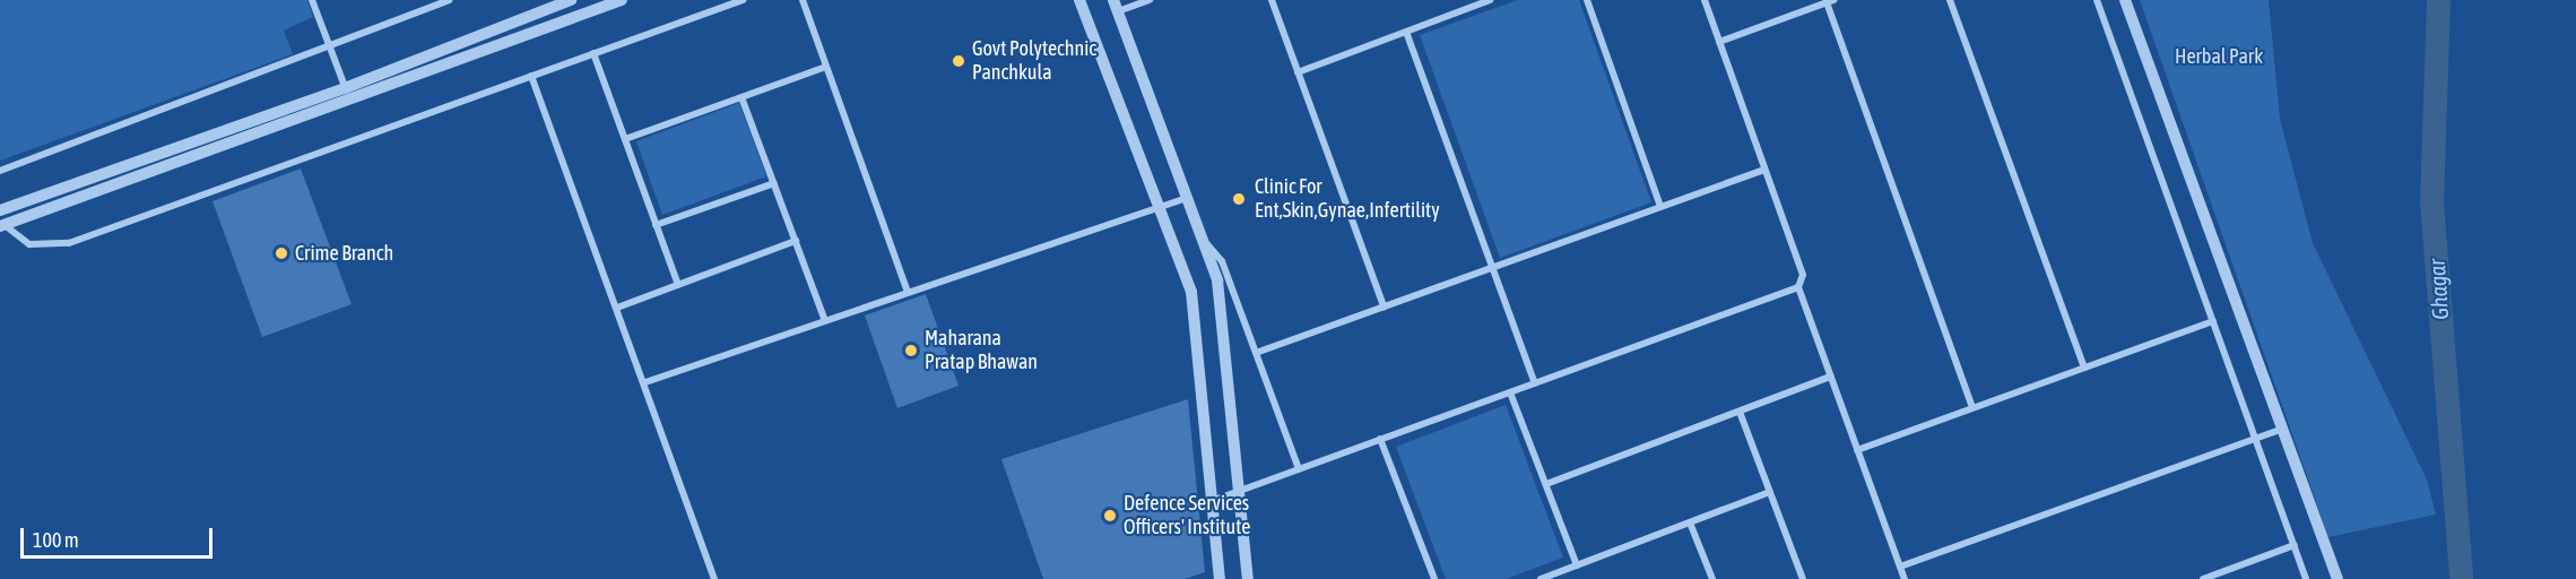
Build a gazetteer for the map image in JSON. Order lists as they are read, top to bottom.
{
  "water": ["Ghagar"],
  "parks": ["Herbal Park"],
  "places": [
    "Govt Polytechnic Panchkula",
    "Clinic For Ent,Skin,Gynae,Infertility",
    "Crime Branch",
    "Maharana Pratap Bhawan",
    "Defence Services Officers' Institute"
  ],
  "scale_bar": "100 m"
}
